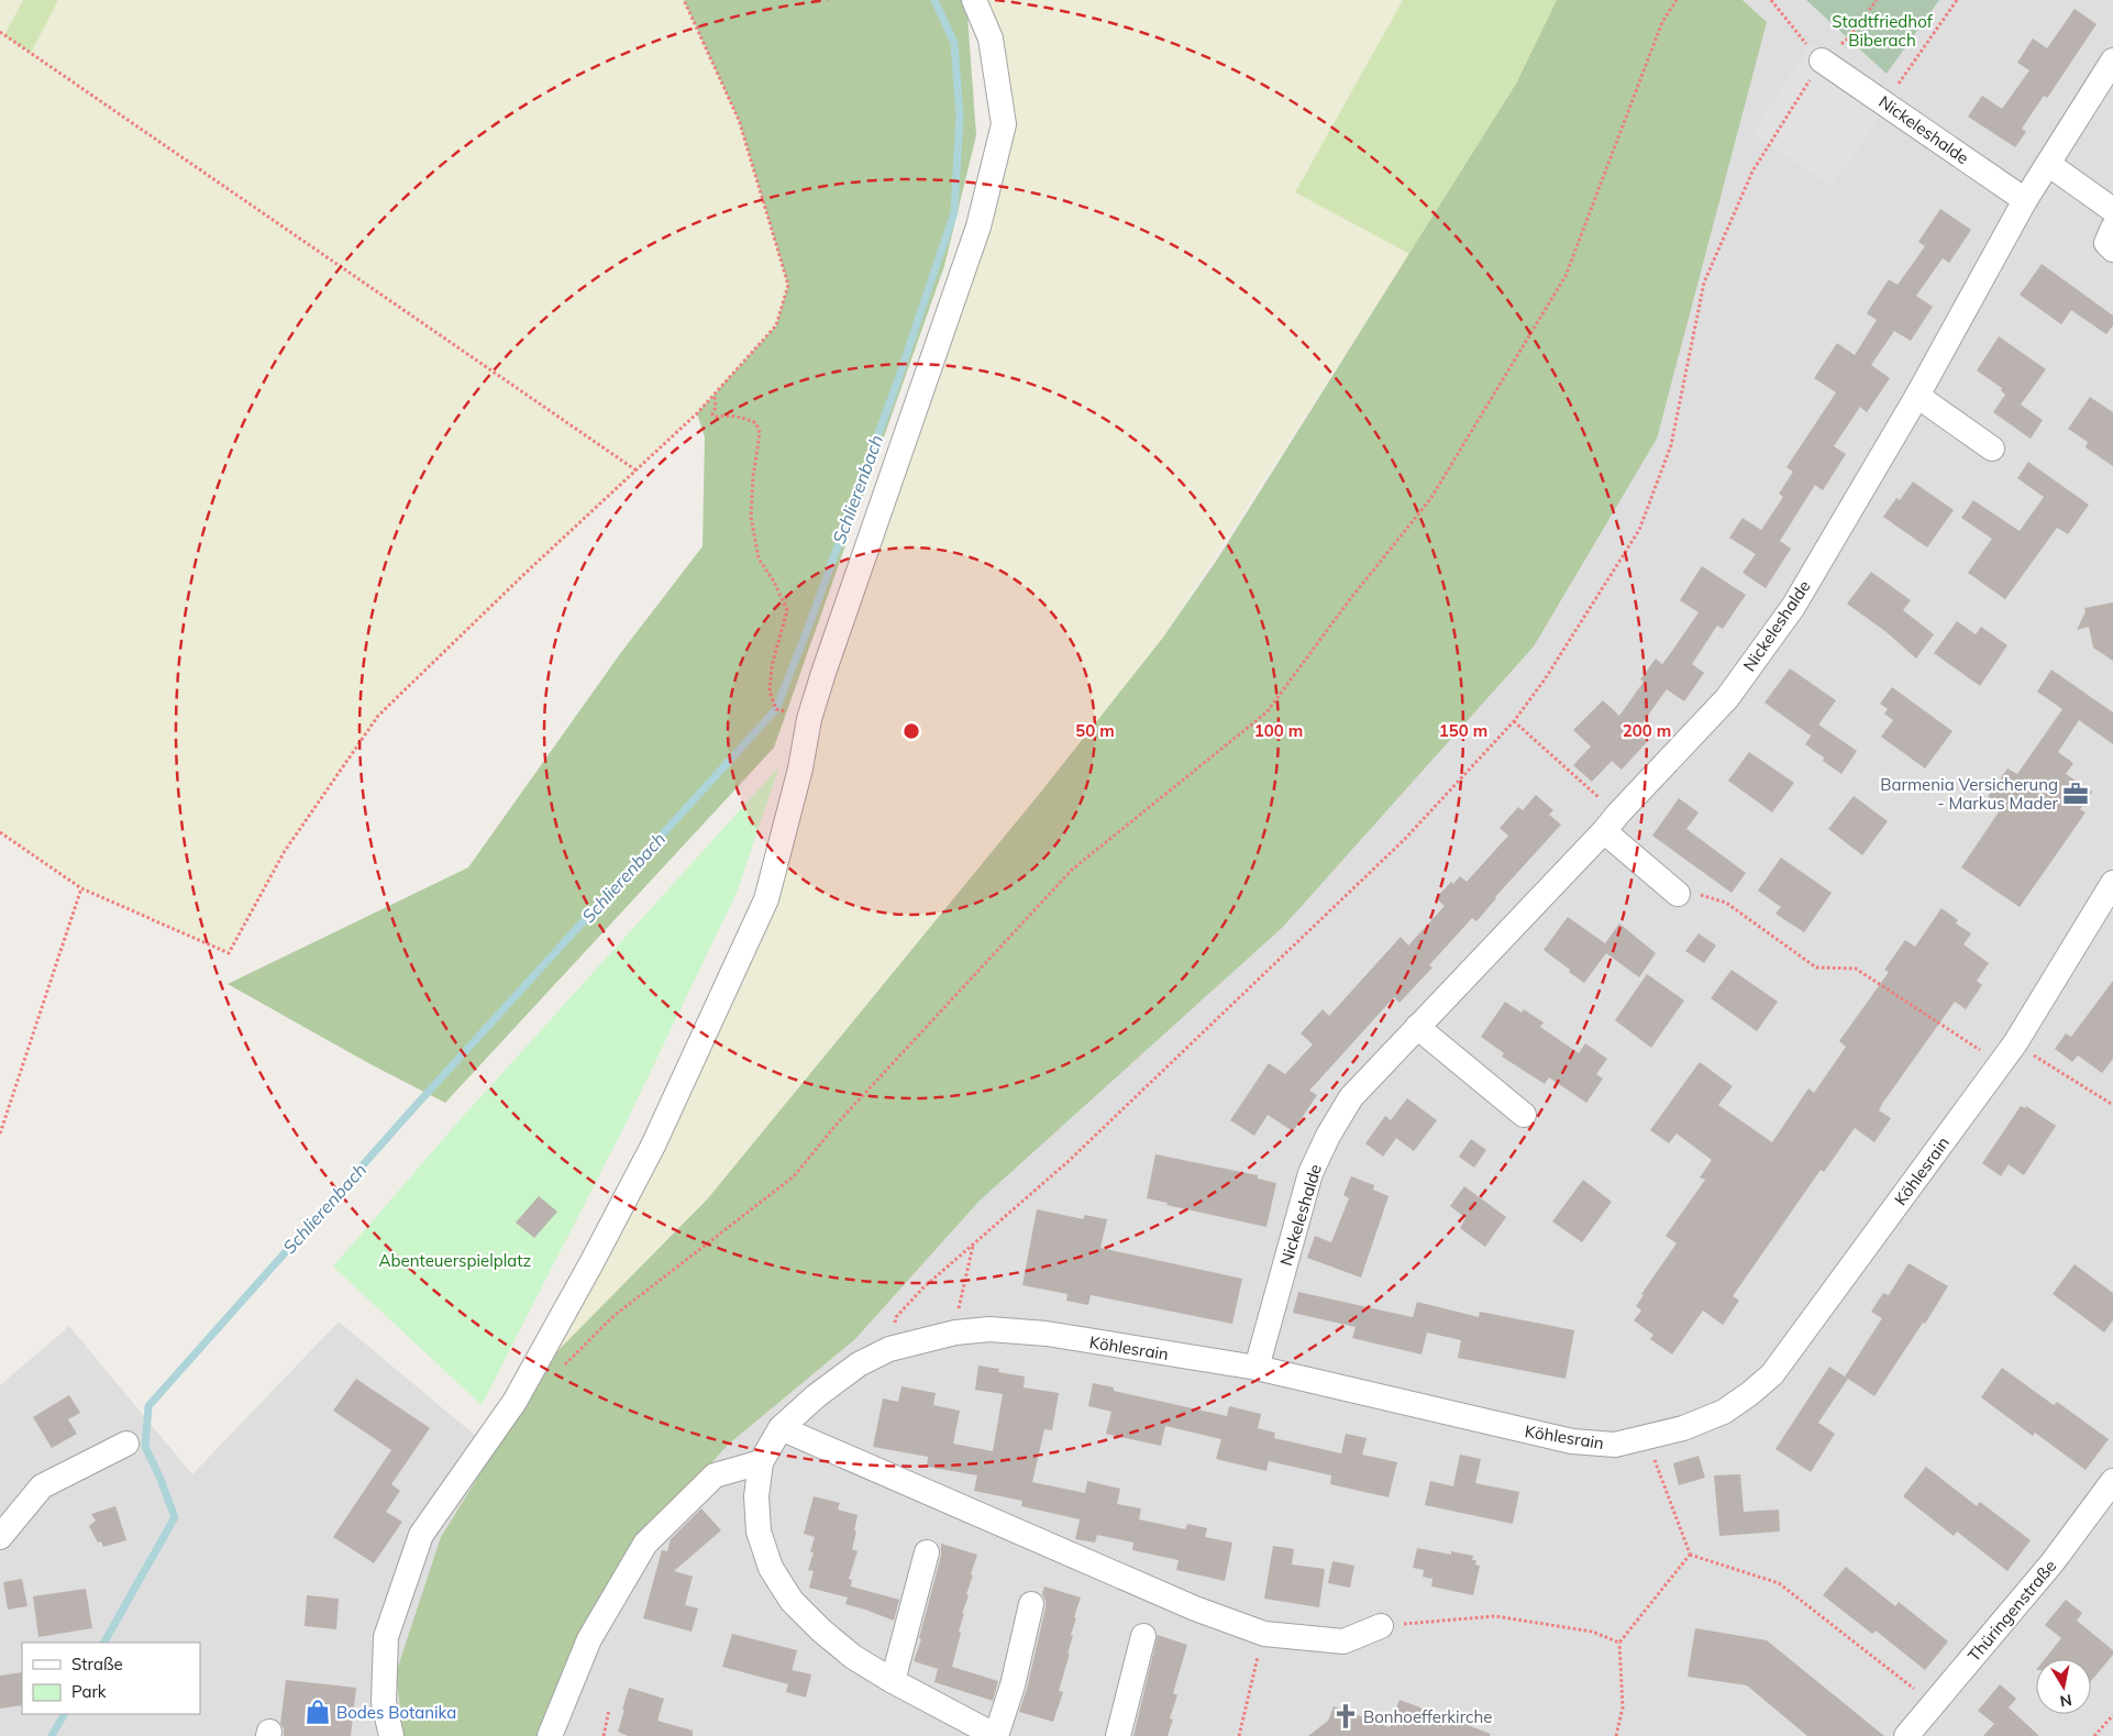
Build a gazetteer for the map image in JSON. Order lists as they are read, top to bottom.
{
  "streets": {
    "street": ["Nickeleshalde", "Köhlesrain", "Thüringenstraße"]
  },
  "crossings": [
    ["Nickeleshalde", "Köhlesrain"]
  ],
  "water": ["Schlierenbach"],
  "parks": ["Stadtfriedhof Biberach", "Abenteuerspielplatz"],
  "places": {
    "office": ["Barmenia Versicherung - Markus Mader"],
    "shop": ["Bodes Botanika"],
    "church": ["Bonhoefferkirche"]
  },
  "legend": ["Straße", "Park"],
  "north": "bottom",
  "rings": [
    "50 m",
    "100 m",
    "150 m",
    "200 m"
  ]
}
